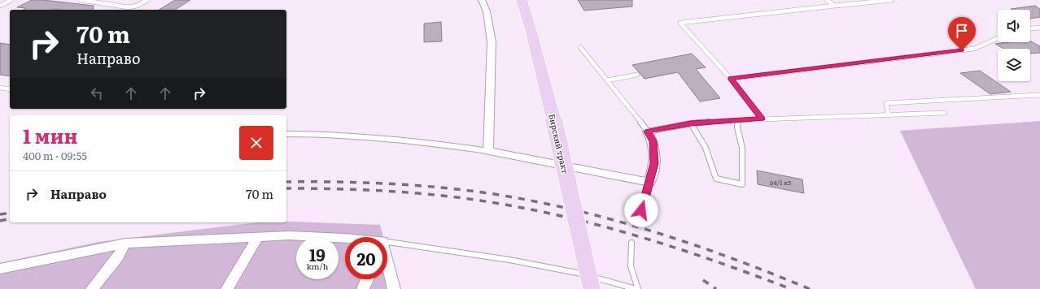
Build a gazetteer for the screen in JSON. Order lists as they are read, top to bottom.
{
  "streets": {
    "main road": ["Бирский тракт"]
  },
  "house_numbers": ["84/1 к5"],
  "page": {
    "turn": ["70 m", "Направо"],
    "heading": ["1 мин", "400 m · 09:55"],
    "list": [
      {
        "name": "Направо",
        "value": "70 m"
      }
    ],
    "speed": "19 km/h",
    "limit": "20"
  }
}
